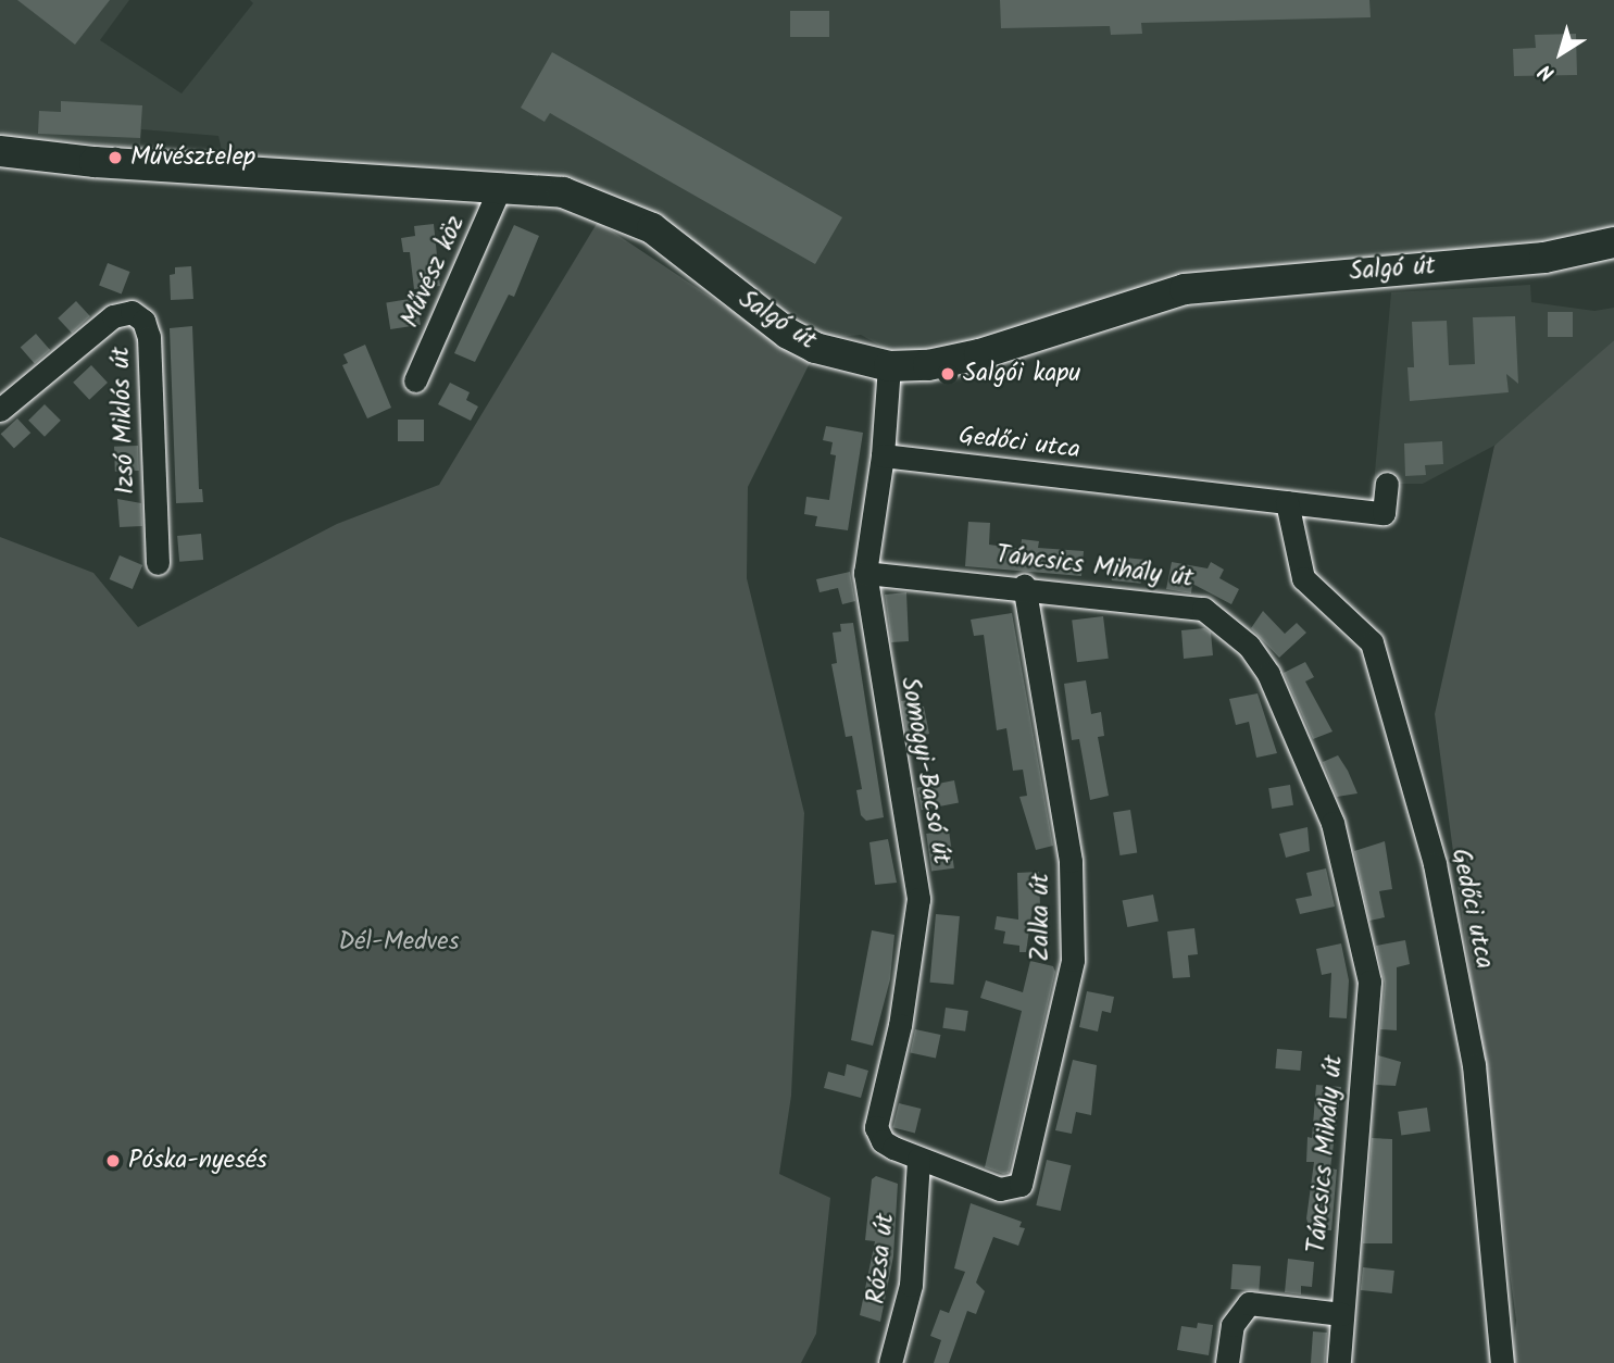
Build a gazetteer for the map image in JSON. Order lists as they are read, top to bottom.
{
  "streets": {
    "main road": ["Salgó út"],
    "street": [
      "Művész köz",
      "Izsó Miklós út",
      "Gedőci utca",
      "Táncsics Mihály út",
      "Somogyi-Bacsó út",
      "Zalka út",
      "Rózsa út"
    ]
  },
  "crossings": [
    ["Salgó út", "Művész köz"],
    ["Salgó út", "Somogyi-Bacsó út"],
    ["Gedőci utca", "Somogyi-Bacsó út"],
    ["Táncsics Mihály út", "Somogyi-Bacsó út"],
    ["Táncsics Mihály út", "Zalka út"],
    ["Somogyi-Bacsó út", "Zalka út"],
    ["Somogyi-Bacsó út", "Rózsa út"],
    ["Zalka út", "Rózsa út"]
  ],
  "parks": ["Dél-Medves"],
  "places": ["Művésztelep", "Salgói kapu", "Póska-nyesés"],
  "north": "bottom left"
}
